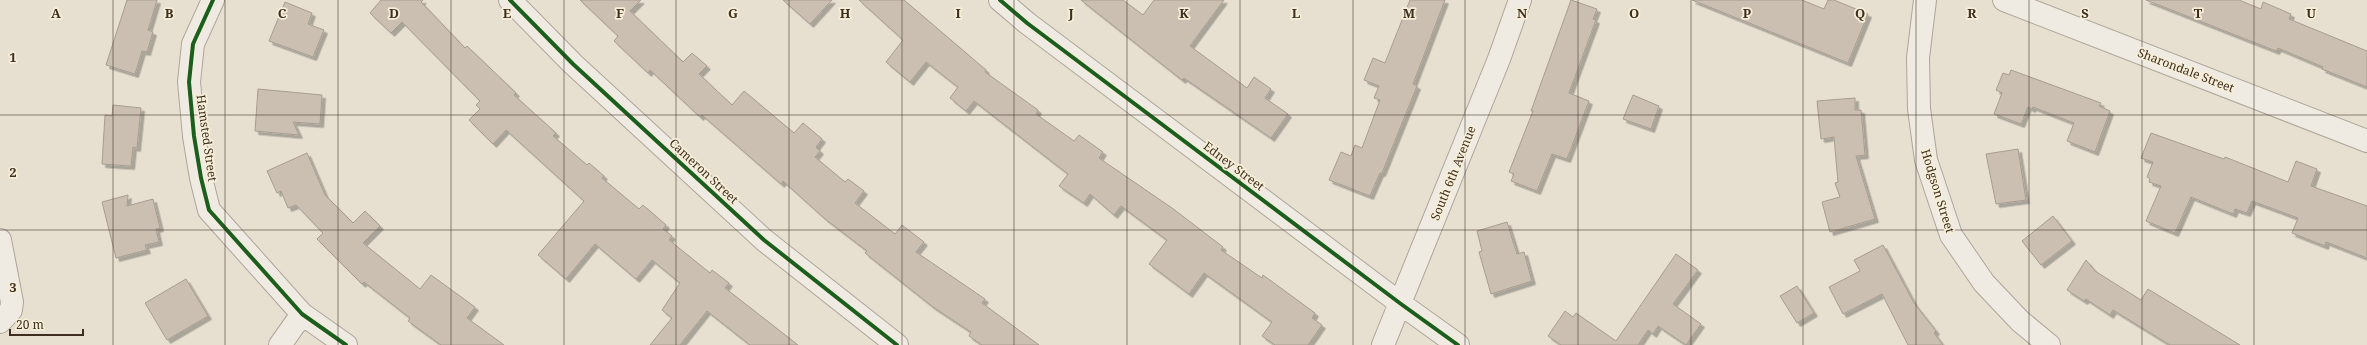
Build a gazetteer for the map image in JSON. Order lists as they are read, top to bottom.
{
  "streets": {
    "street": [
      "Sharondale Street",
      "Hamsted Street",
      "Edney Street",
      "Cameron Street",
      "South 6th Avenue",
      "Hodgson Street"
    ]
  },
  "crossings": [
    ["Edney Street", "South 6th Avenue"]
  ],
  "scale_bar": "20 m",
  "grid": {
    "columns": [
      "A",
      "B",
      "C",
      "D",
      "E",
      "F",
      "G",
      "H",
      "I",
      "J",
      "K",
      "L",
      "M",
      "N",
      "O",
      "P",
      "Q",
      "R",
      "S",
      "T",
      "U"
    ],
    "rows": ["1", "2", "3"]
  }
}
